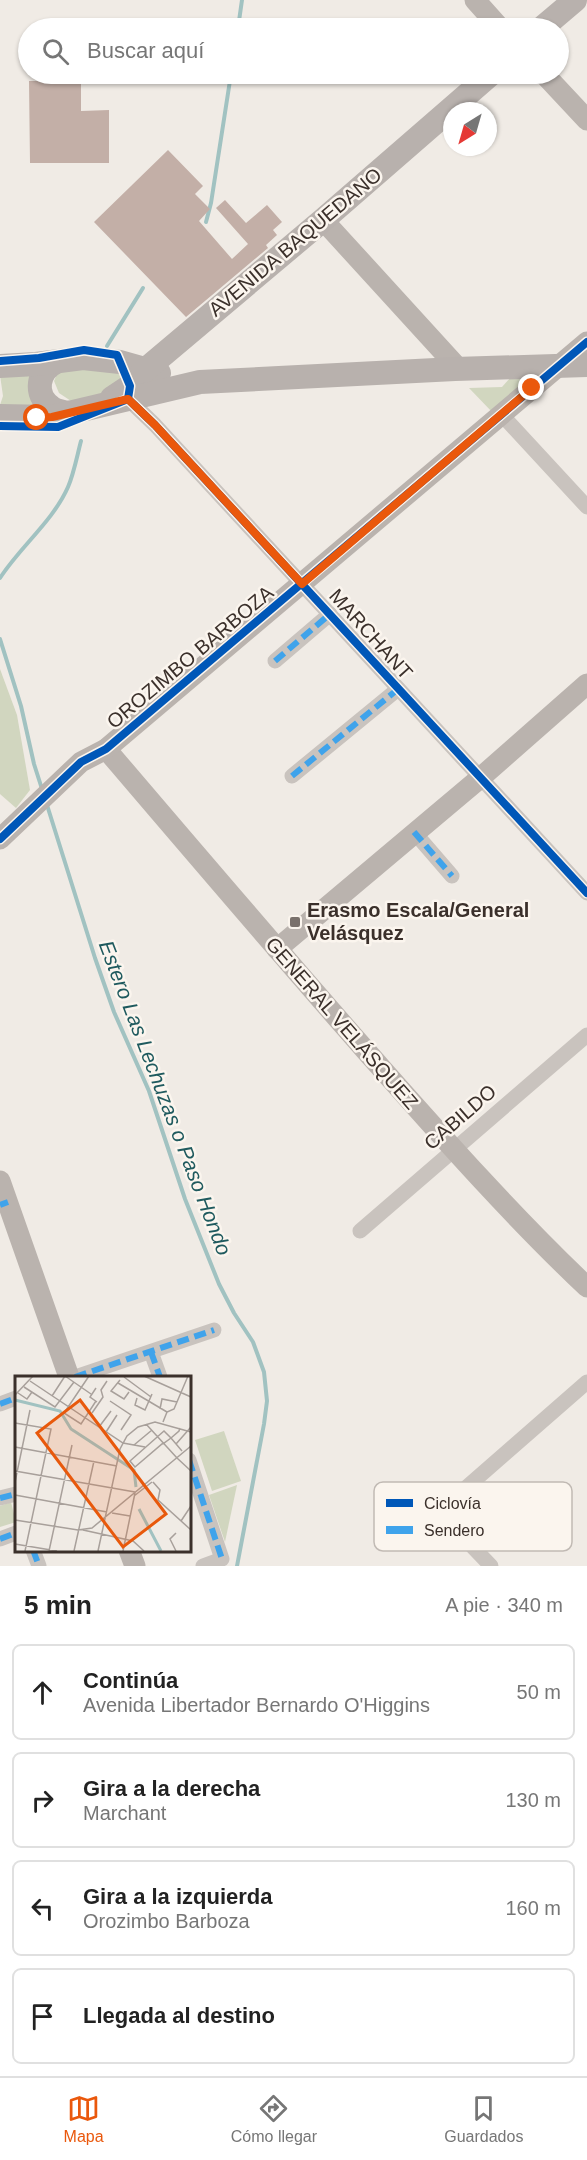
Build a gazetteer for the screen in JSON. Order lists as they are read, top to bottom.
{
  "streets": {
    "main road": ["AVENIDA BAQUEDANO"],
    "street": [
      "MARCHANT",
      "OROZIMBO BARBOZA",
      "GENERAL VELÁSQUEZ",
      "CABILDO"
    ]
  },
  "crossings": [
    ["MARCHANT", "OROZIMBO BARBOZA"],
    ["OROZIMBO BARBOZA", "GENERAL VELÁSQUEZ"],
    ["GENERAL VELÁSQUEZ", "CABILDO"]
  ],
  "water": ["Estero Las Lechuzas o Paso Hondo"],
  "places": {
    "transit": ["Erasmo Escala/General Velásquez"]
  },
  "legend": ["Ciclovía", "Sendero"],
  "north": "bottom left",
  "page": {
    "search": "Buscar aquí",
    "heading": ["5 min", "A pie · 340 m"],
    "list": [
      ["Continúa", "Avenida Libertador Bernardo O'Higgins", "50 m"],
      ["Gira a la derecha", "Marchant", "130 m"],
      ["Gira a la izquierda", "Orozimbo Barboza", "160 m"],
      "Llegada al destino"
    ],
    "nav": ["Mapa", "Cómo llegar", "Guardados"]
  }
}
